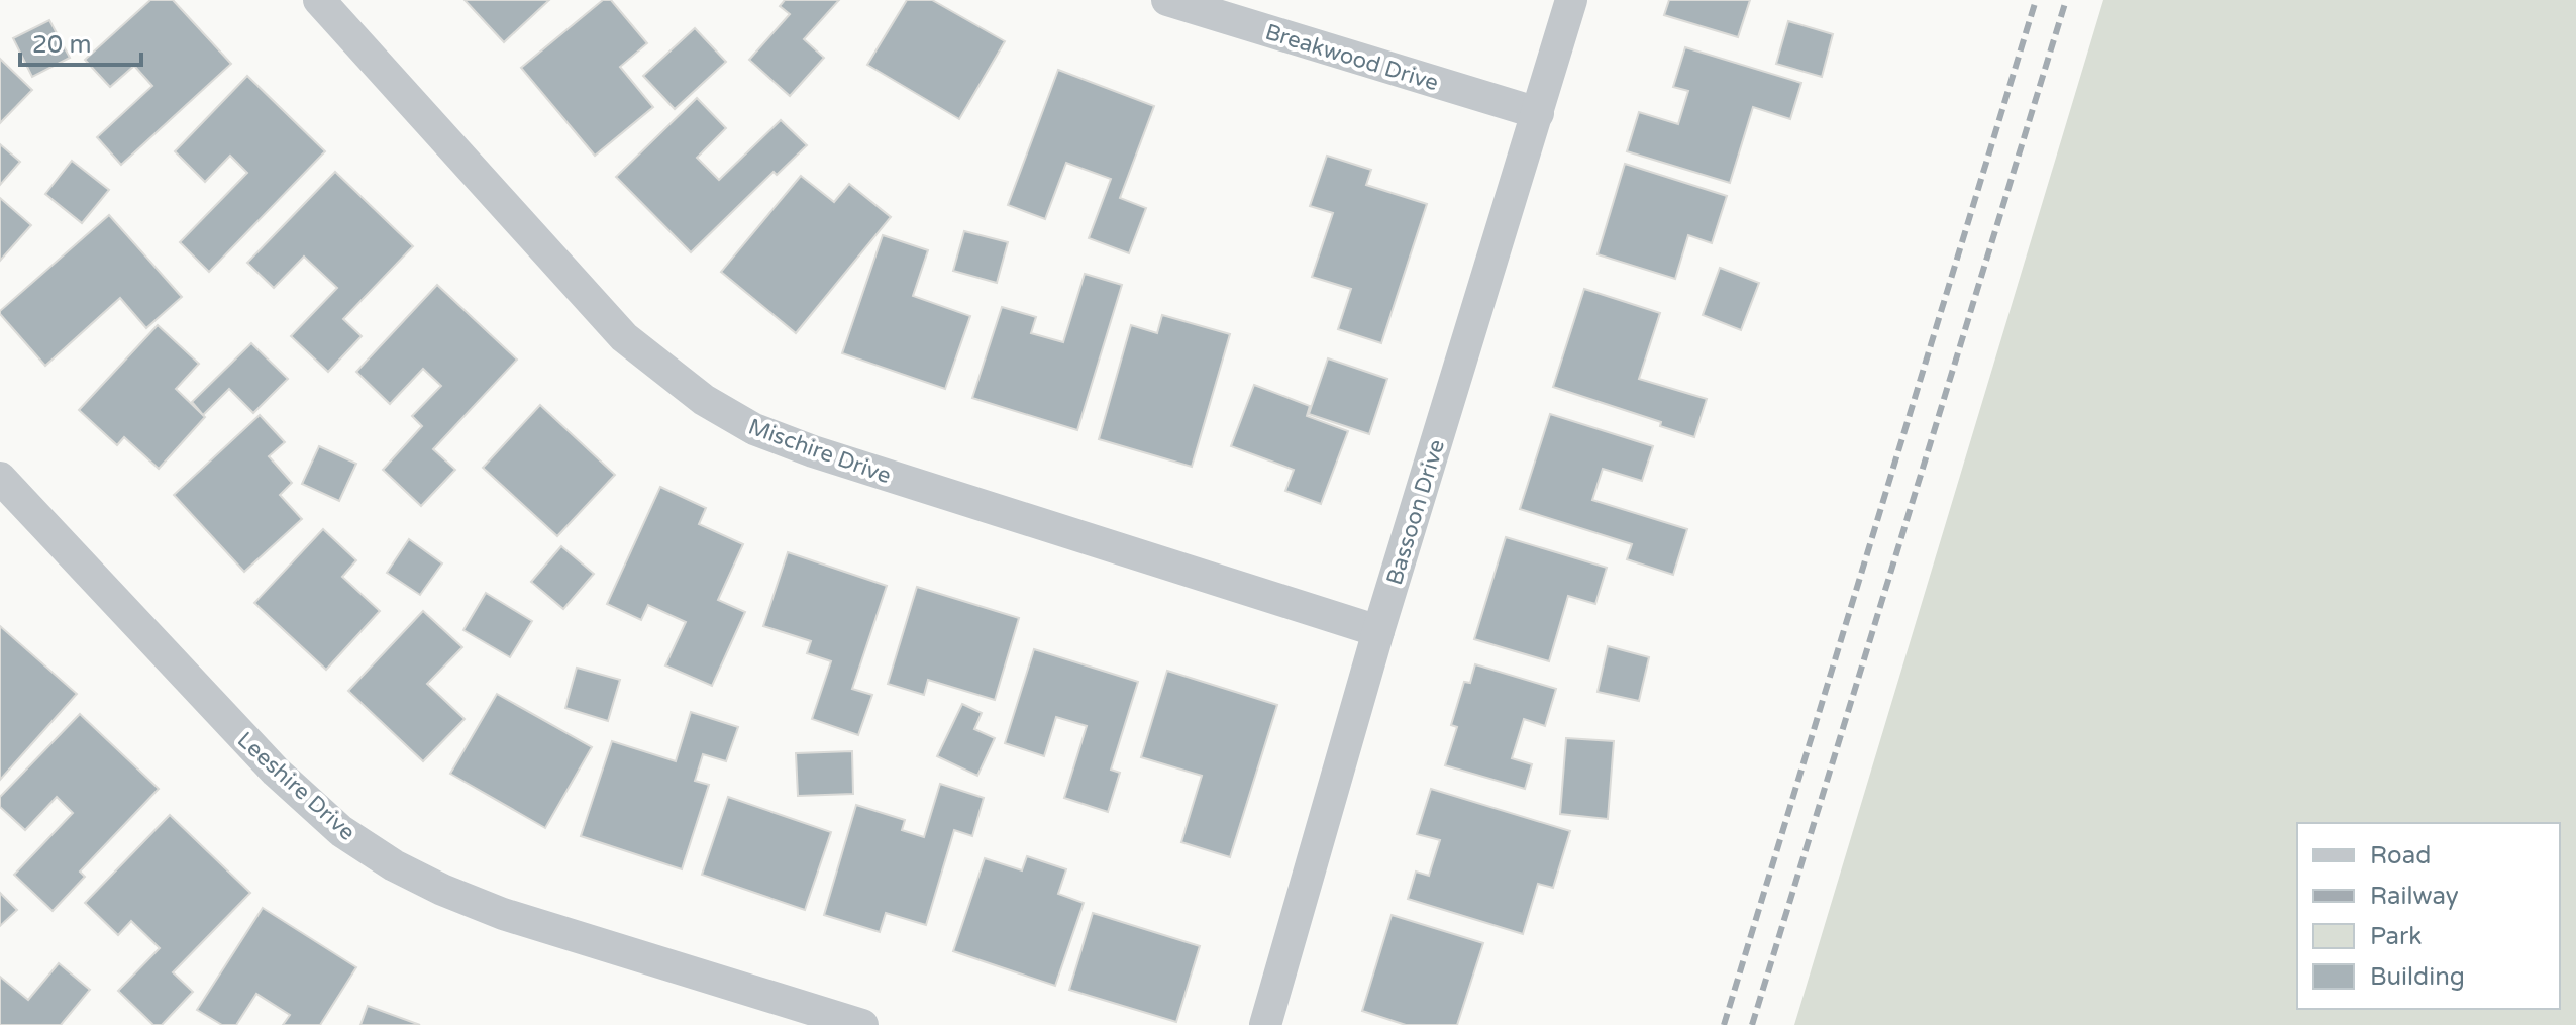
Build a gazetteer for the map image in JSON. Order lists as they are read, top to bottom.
{
  "streets": {
    "street": [
      "Breakwood Drive",
      "Mischire Drive",
      "Bassoon Drive",
      "Leeshire Drive"
    ]
  },
  "crossings": [
    ["Breakwood Drive", "Bassoon Drive"],
    ["Mischire Drive", "Bassoon Drive"]
  ],
  "legend": [
    "Road",
    "Railway",
    "Park",
    "Building"
  ],
  "scale_bar": "20 m"
}
